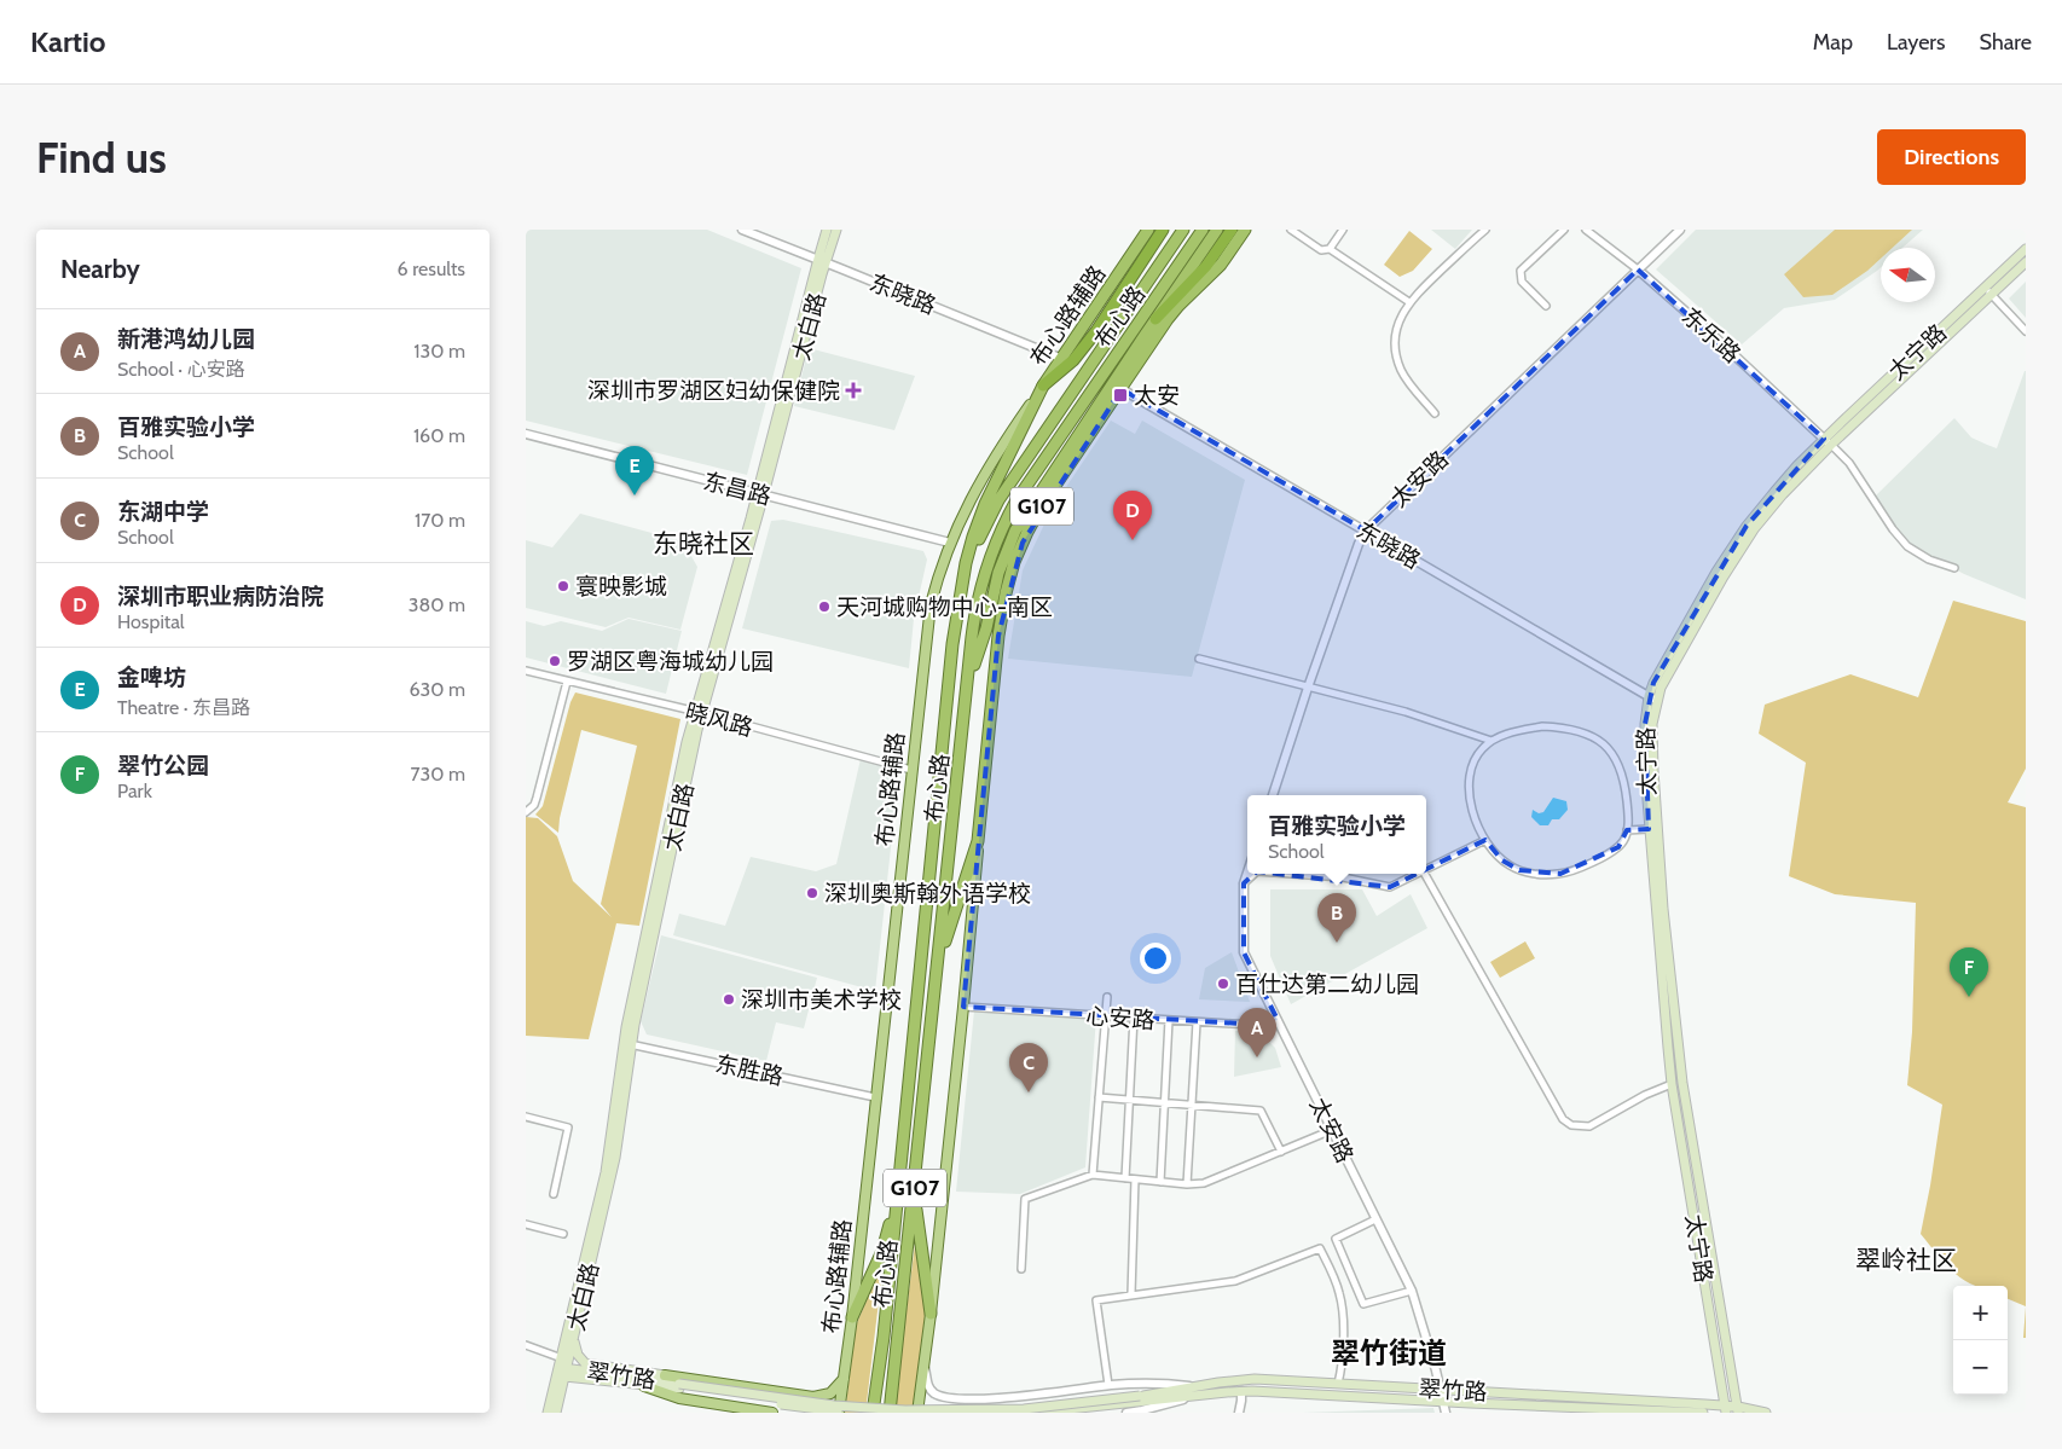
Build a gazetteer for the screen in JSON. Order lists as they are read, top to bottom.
{
  "streets": {
    "highway": ["布心路辅路", "布心路", "G107"],
    "main road": ["太白路", "太宁路", "翠竹路"],
    "street": [
      "东晓路",
      "东乐路",
      "太安路",
      "东昌路",
      "晓风路",
      "心安路",
      "东胜路"
    ]
  },
  "crossings": [
    ["东晓路", "布心路辅路"],
    ["东晓路", "太白路"],
    ["东晓路", "太宁路"],
    ["东晓路", "太安路"],
    ["东晓路", "G107"],
    ["布心路辅路", "布心路"],
    ["布心路辅路", "东昌路"],
    ["布心路辅路", "晓风路"],
    ["布心路辅路", "东胜路"],
    ["布心路", "G107"],
    ["太白路", "东昌路"],
    ["太白路", "晓风路"],
    ["太白路", "东胜路"],
    ["太白路", "翠竹路"],
    ["东乐路", "太宁路"],
    ["东乐路", "太安路"],
    ["太宁路", "翠竹路"],
    ["太安路", "心安路"],
    ["太安路", "翠竹路"]
  ],
  "districts": ["东晓社区", "翠岭社区", "翠竹街道"],
  "places": {
    "health": ["深圳市罗湖区妇幼保健院"],
    "transit": ["太安"],
    "other": [
      "寰映影城",
      "天河城购物中心-南区",
      "罗湖区粤海城幼儿园",
      "深圳奥斯翰外语学校",
      "百仕达第二幼儿园",
      "深圳市美术学校"
    ]
  },
  "north": "left",
  "page": {
    "header": "Kartio",
    "nav": ["Map", "Layers", "Share"],
    "buttons": "Directions",
    "title": "Find us",
    "heading": ["Nearby", "6 results"],
    "list": [
      {
        "mark": "A",
        "name": "新港鸿幼儿园",
        "note": "School · 心安路",
        "value": "130 m"
      },
      {
        "mark": "B",
        "name": "百雅实验小学",
        "note": "School",
        "value": "160 m"
      },
      {
        "mark": "C",
        "name": "东湖中学",
        "note": "School",
        "value": "170 m"
      },
      {
        "mark": "D",
        "name": "深圳市职业病防治院",
        "note": "Hospital",
        "value": "380 m"
      },
      {
        "mark": "E",
        "name": "金啤坊",
        "note": "Theatre · 东昌路",
        "value": "630 m"
      },
      {
        "mark": "F",
        "name": "翠竹公园",
        "note": "Park",
        "value": "730 m"
      }
    ],
    "pins": [
      "E",
      "D",
      "B",
      "F",
      "A",
      "C"
    ],
    "popup": ["百雅实验小学", "School"],
    "map_buttons": ["+", "−"]
  }
}
